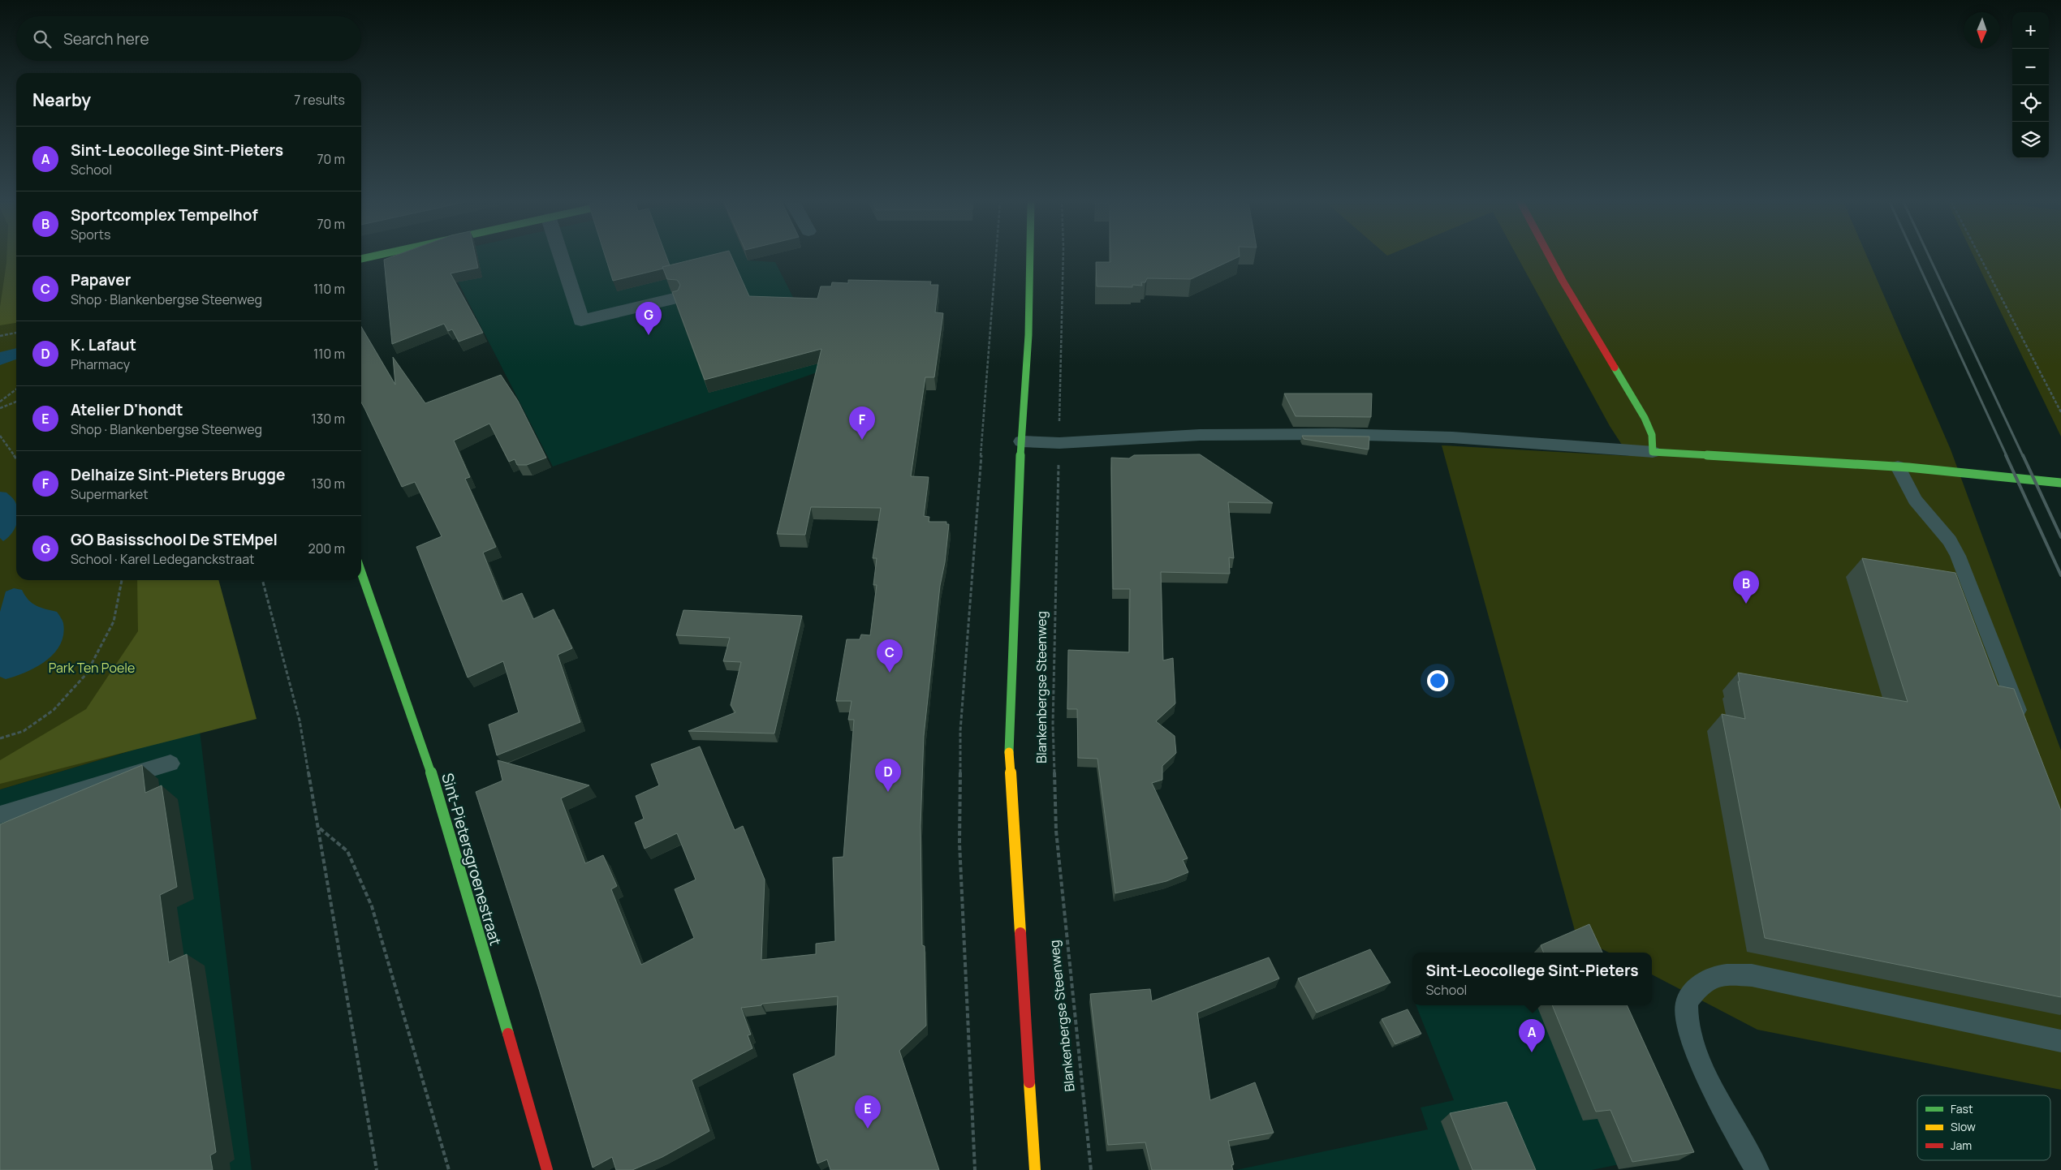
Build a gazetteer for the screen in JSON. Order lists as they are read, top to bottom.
{
  "streets": {
    "street": ["Blankenbergse Steenweg", "Sint-Pietersgroenestraat"]
  },
  "parks": ["Park Ten Poele"],
  "legend": ["Fast", "Slow", "Jam"],
  "north": "bottom",
  "page": {
    "map_buttons": ["+", "−"],
    "search": "Search here",
    "heading": ["Nearby", "7 results"],
    "list": [
      {
        "mark": "A",
        "name": "Sint-Leocollege Sint-Pieters",
        "note": "School",
        "value": "70 m"
      },
      {
        "mark": "B",
        "name": "Sportcomplex Tempelhof",
        "note": "Sports",
        "value": "70 m"
      },
      {
        "mark": "C",
        "name": "Papaver",
        "note": "Shop · Blankenbergse Steenweg",
        "value": "110 m"
      },
      {
        "mark": "D",
        "name": "K. Lafaut",
        "note": "Pharmacy",
        "value": "110 m"
      },
      {
        "mark": "E",
        "name": "Atelier D'hondt",
        "note": "Shop · Blankenbergse Steenweg",
        "value": "130 m"
      },
      {
        "mark": "F",
        "name": "Delhaize Sint-Pieters Brugge",
        "note": "Supermarket",
        "value": "130 m"
      },
      {
        "mark": "G",
        "name": "GO Basisschool De STEMpel",
        "note": "School · Karel Ledeganckstraat",
        "value": "200 m"
      }
    ],
    "pins": [
      "G",
      "F",
      "B",
      "C",
      "D",
      "A",
      "E"
    ],
    "popup": ["Sint-Leocollege Sint-Pieters", "School"]
  }
}
